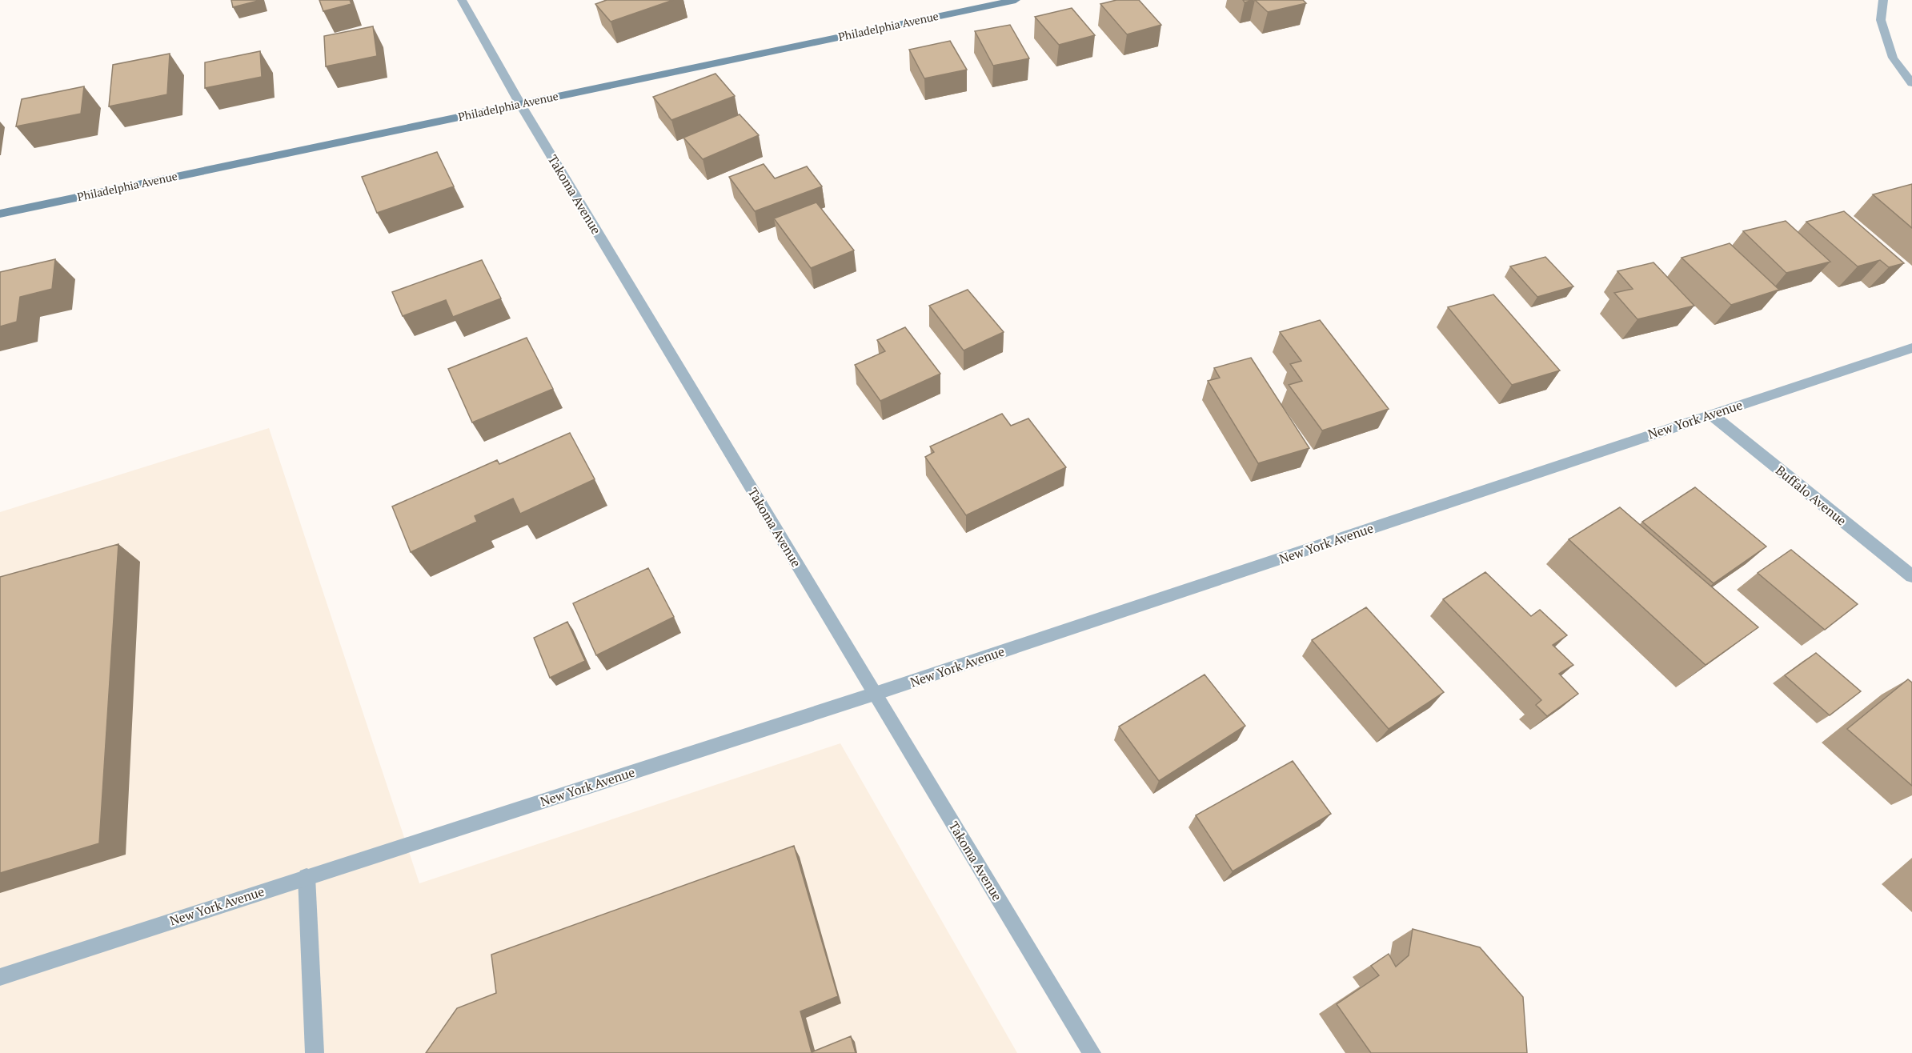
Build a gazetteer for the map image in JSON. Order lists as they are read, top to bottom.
{
  "streets": {
    "main road": ["Philadelphia Avenue"],
    "street": ["Takoma Avenue", "New York Avenue", "Buffalo Avenue"]
  },
  "crossings": [
    ["Philadelphia Avenue", "Takoma Avenue"],
    ["Takoma Avenue", "New York Avenue"],
    ["New York Avenue", "Buffalo Avenue"]
  ]
}
